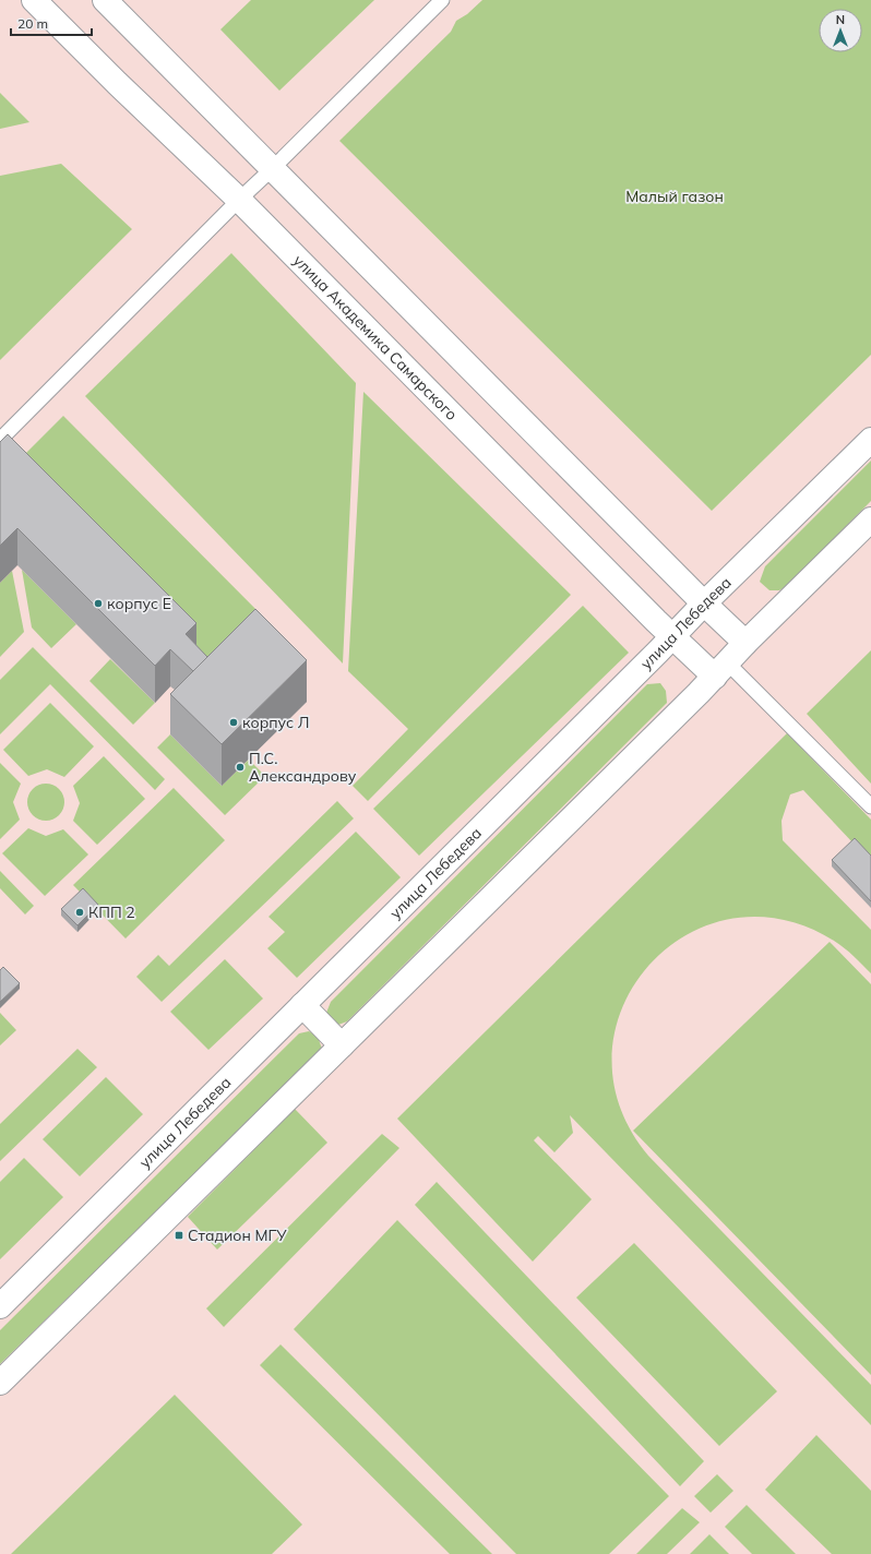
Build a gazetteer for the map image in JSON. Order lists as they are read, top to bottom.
{
  "streets": {
    "street": ["улица Академика Самарского", "улица Лебедева"]
  },
  "crossings": [
    ["улица Академика Самарского", "улица Лебедева"]
  ],
  "parks": ["Малый газон"],
  "places": {
    "other": [
      "корпус Е",
      "корпус Л",
      "П.С. Александрову",
      "КПП 2"
    ],
    "transit": ["Стадион МГУ"]
  },
  "scale_bar": "20 m",
  "north": "top"
}
